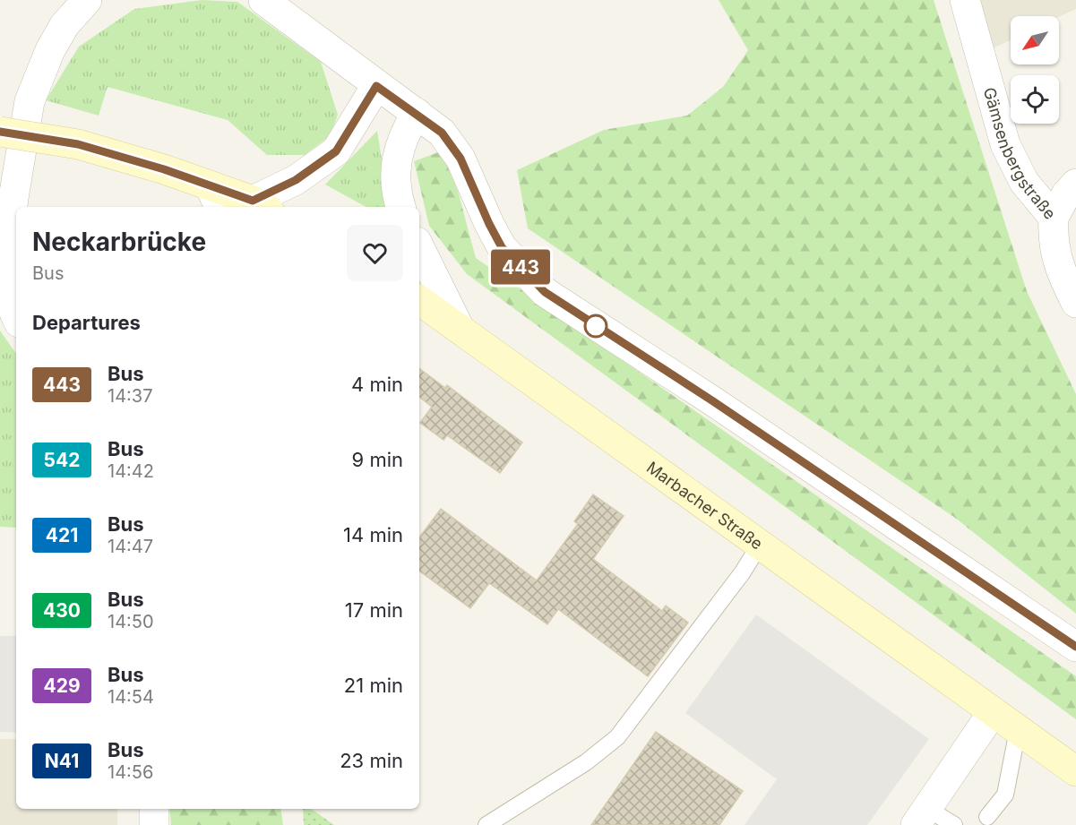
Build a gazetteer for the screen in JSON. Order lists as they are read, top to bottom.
{
  "streets": {
    "main road": ["Marbacher Straße"],
    "street": ["Gämsenbergstraße"]
  },
  "lines": ["bus line 443"],
  "north": "bottom left",
  "page": {
    "on_map": "443",
    "heading": [
      ["Neckarbrücke", "Bus"],
      "Departures"
    ],
    "list": [
      {
        "mark": "443",
        "name": "Bus",
        "note": "14:37",
        "value": "4 min"
      },
      {
        "mark": "542",
        "name": "Bus",
        "note": "14:42",
        "value": "9 min"
      },
      {
        "mark": "421",
        "name": "Bus",
        "note": "14:47",
        "value": "14 min"
      },
      {
        "mark": "430",
        "name": "Bus",
        "note": "14:50",
        "value": "17 min"
      },
      {
        "mark": "429",
        "name": "Bus",
        "note": "14:54",
        "value": "21 min"
      },
      {
        "mark": "N41",
        "name": "Bus",
        "note": "14:56",
        "value": "23 min"
      }
    ]
  }
}
